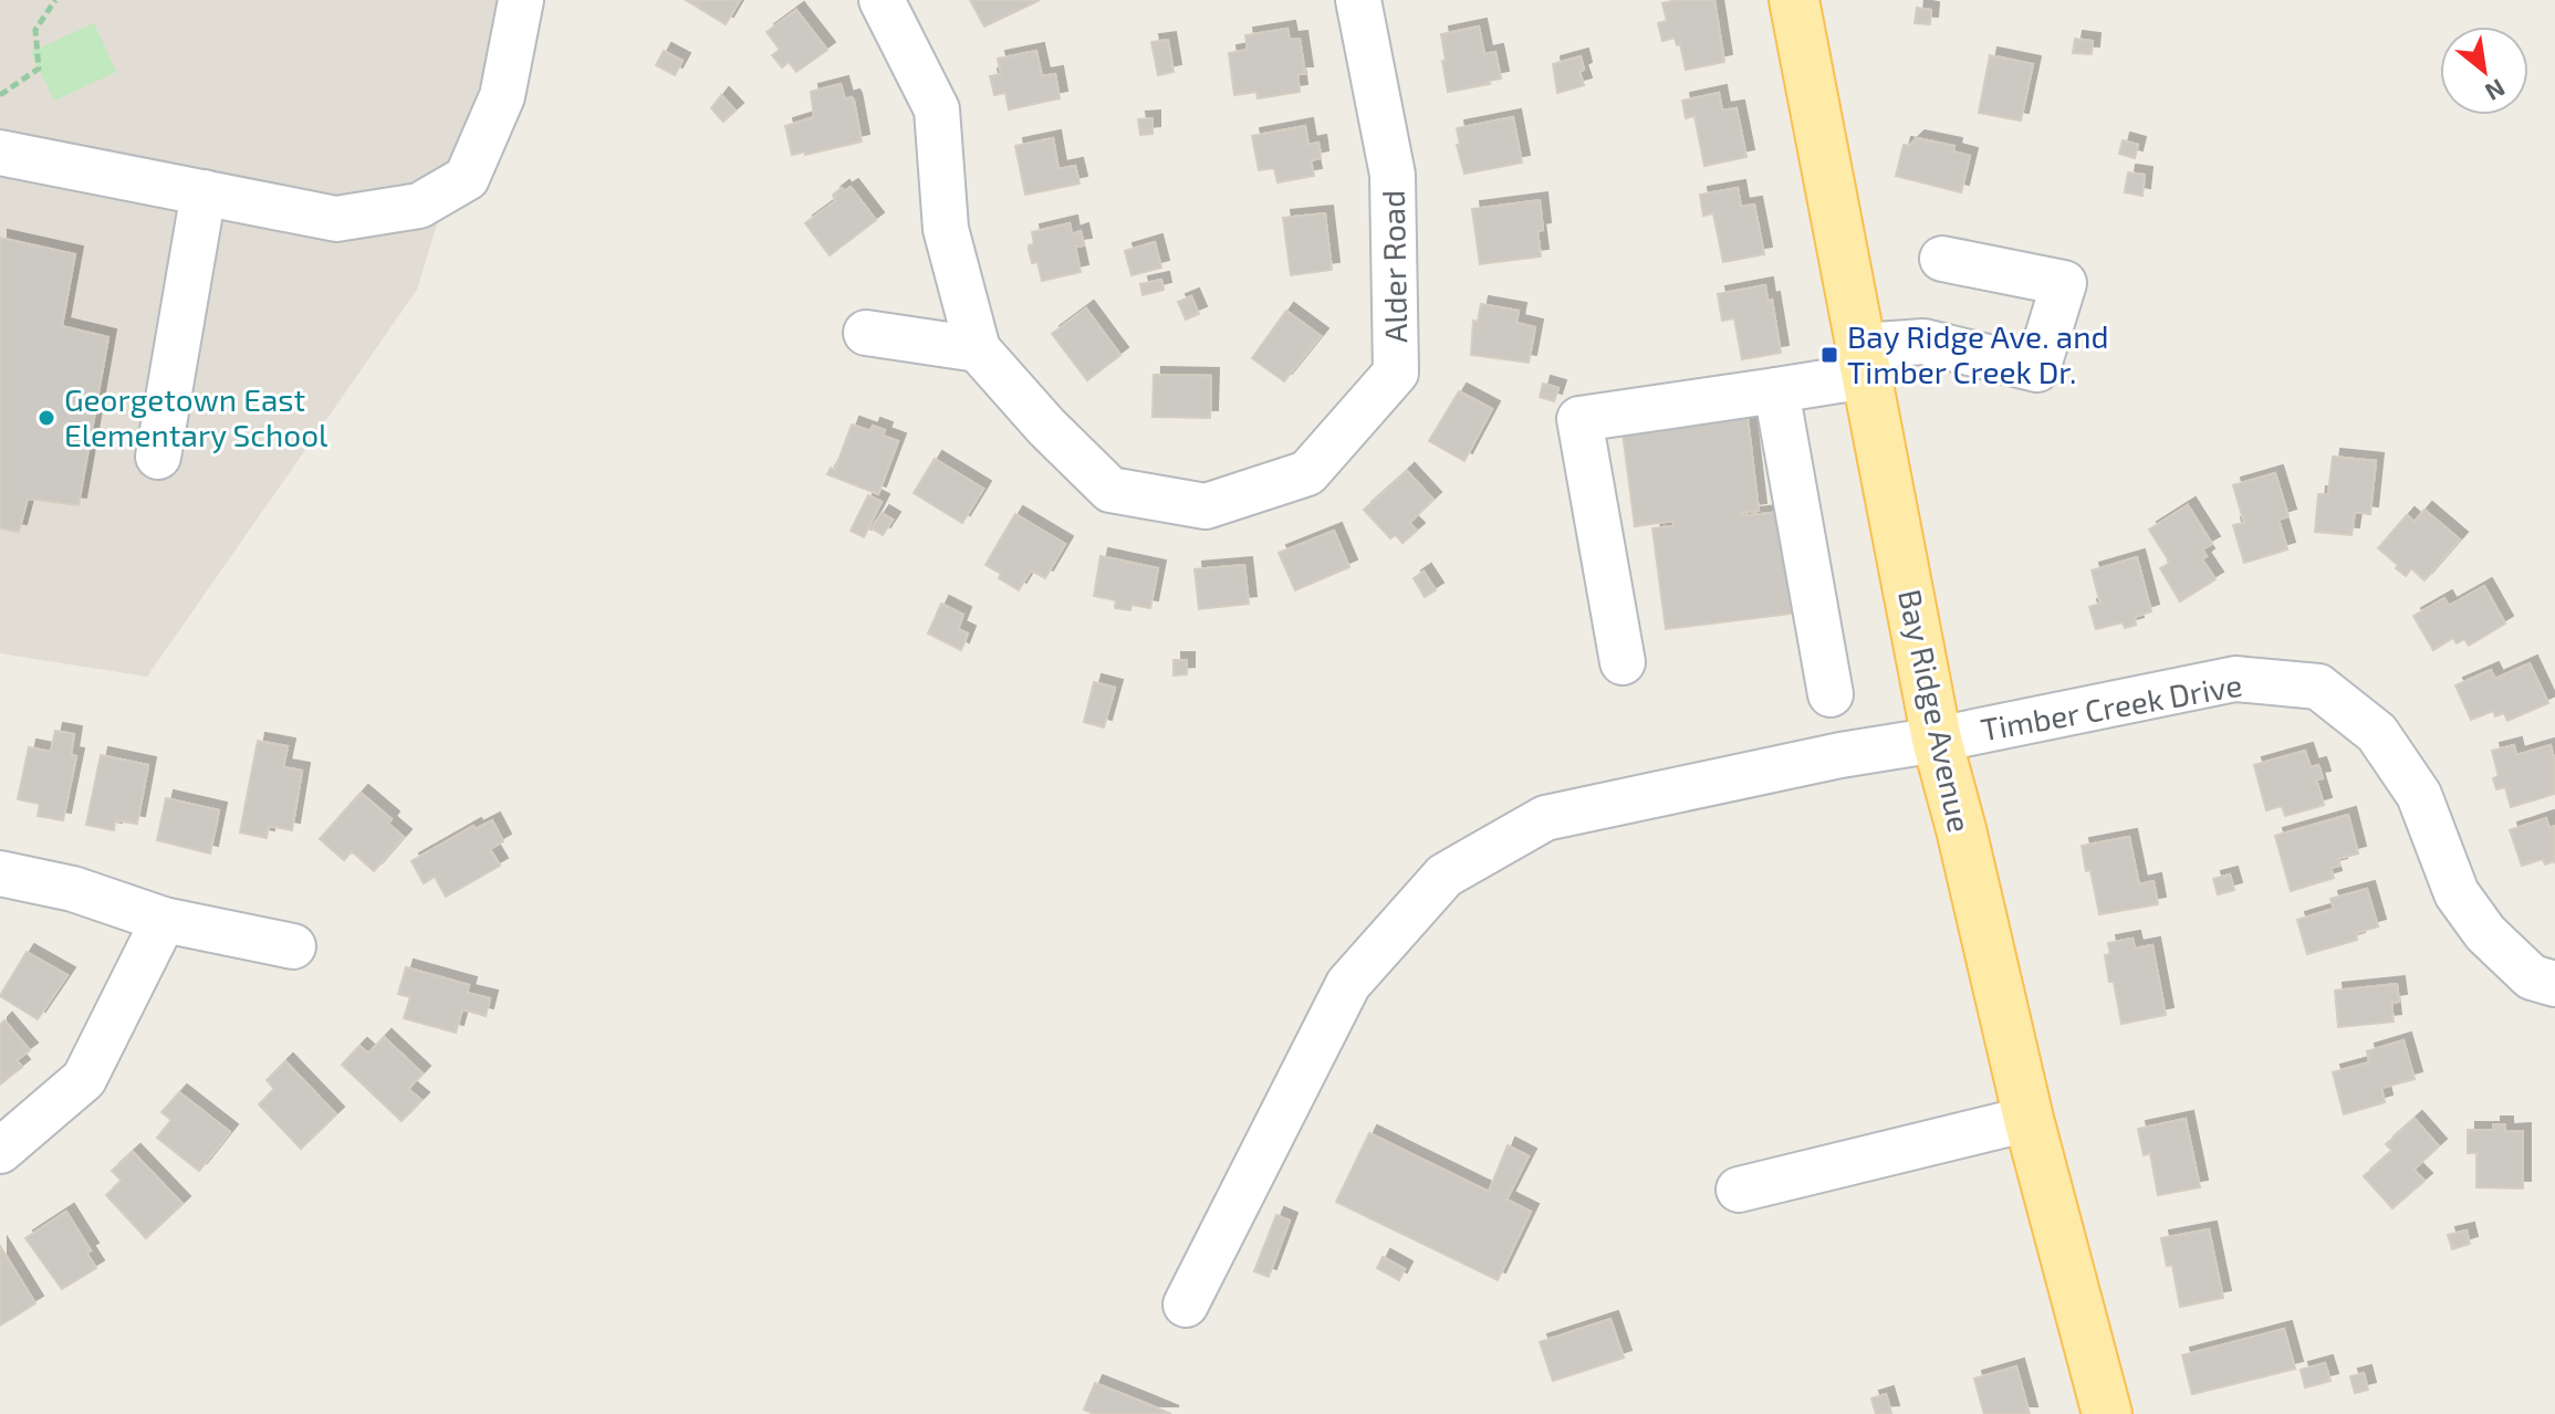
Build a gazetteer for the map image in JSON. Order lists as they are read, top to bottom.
{
  "streets": {
    "main road": ["Bay Ridge Avenue"],
    "street": ["Alder Road", "Timber Creek Drive"]
  },
  "crossings": [
    ["Timber Creek Drive", "Bay Ridge Avenue"]
  ],
  "places": {
    "transit": ["Bay Ridge Ave. and Timber Creek Dr."],
    "other": ["Georgetown East Elementary School"]
  },
  "north": "bottom right"
}
